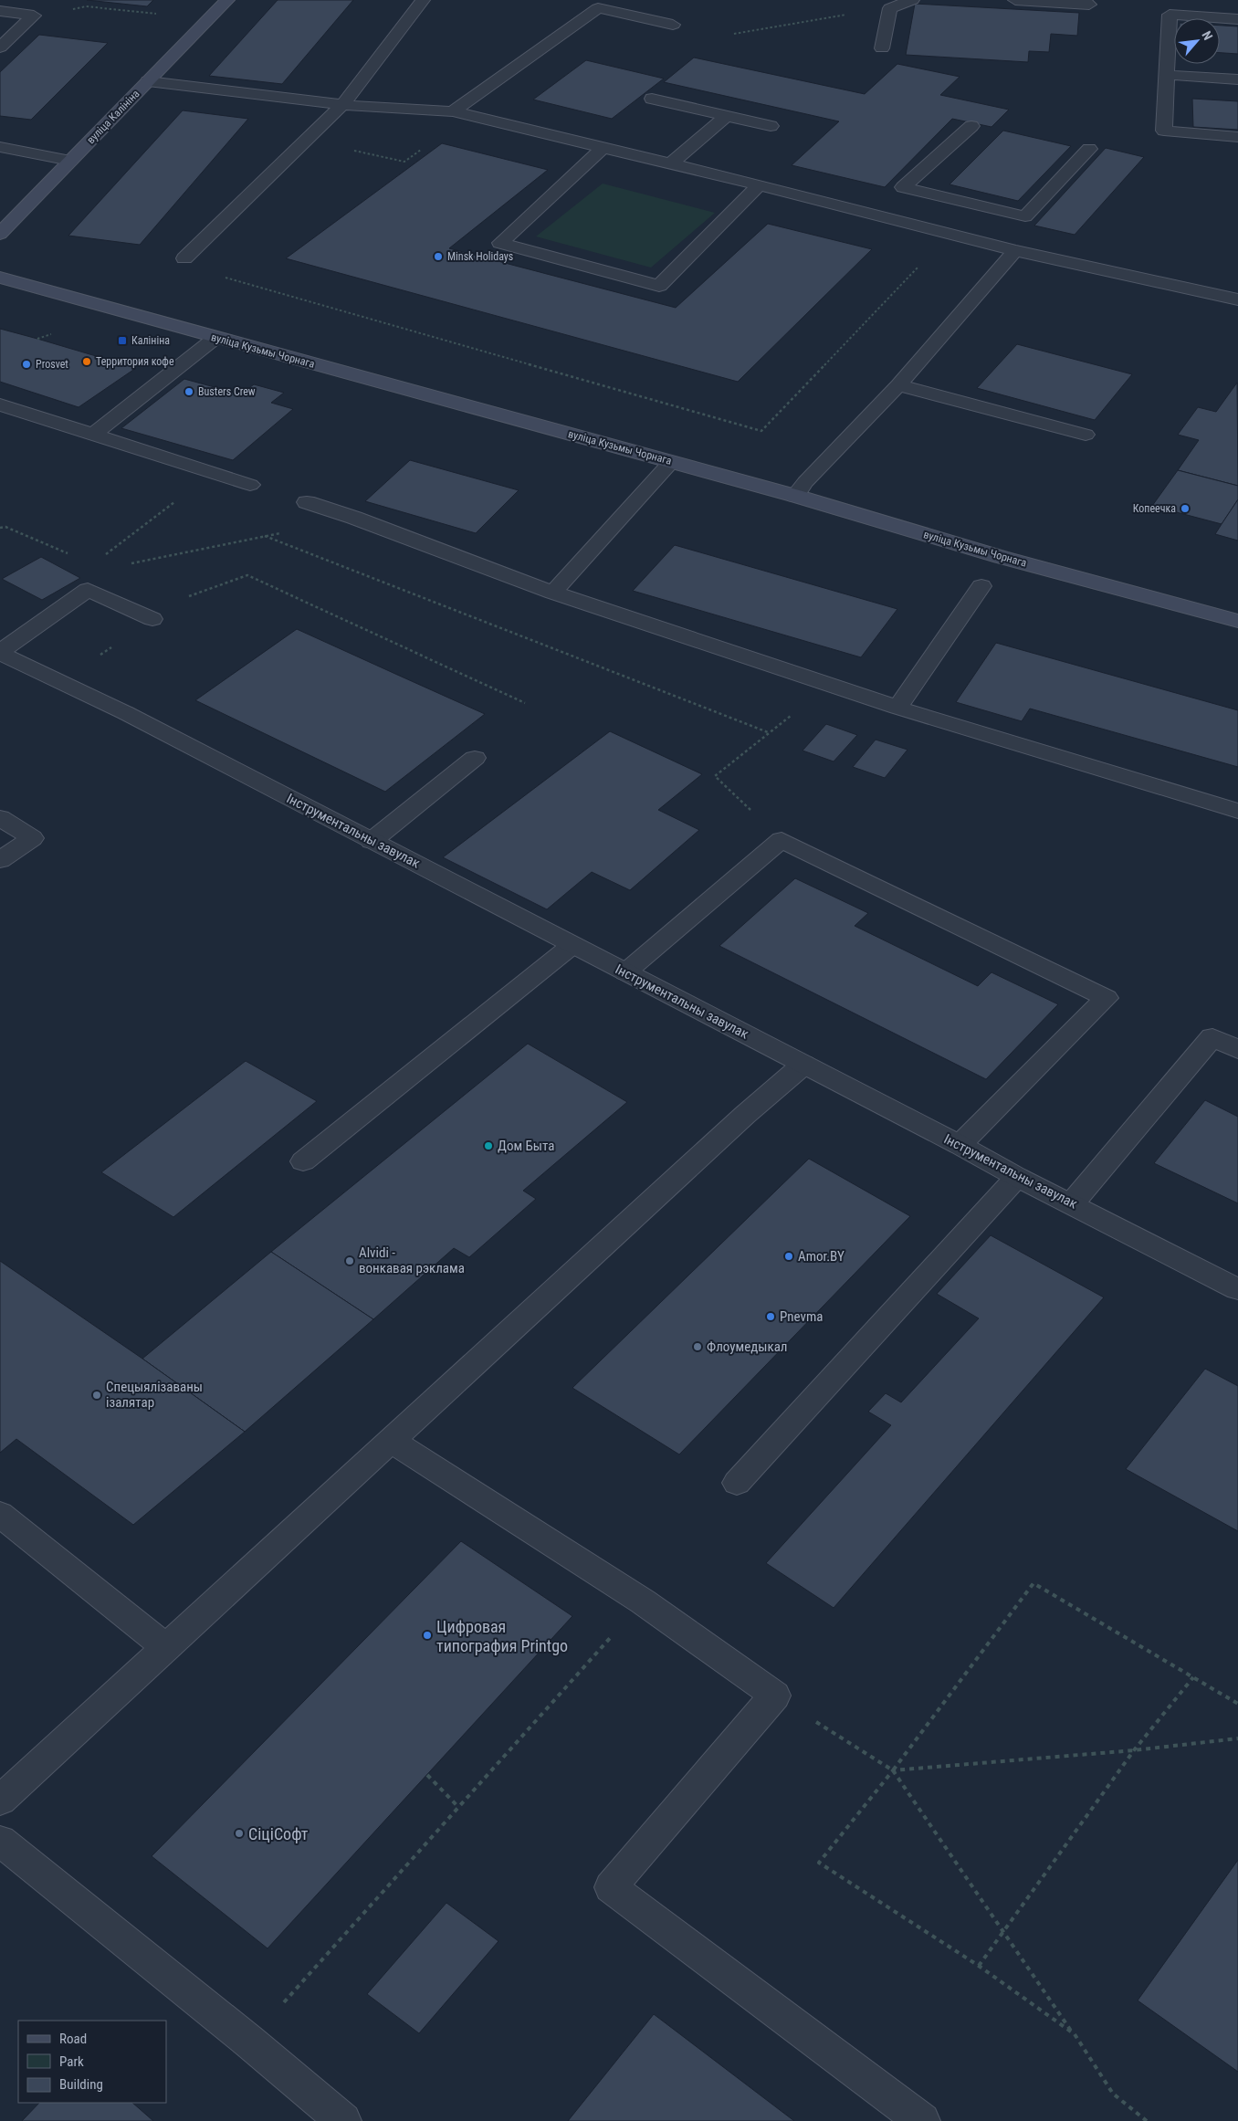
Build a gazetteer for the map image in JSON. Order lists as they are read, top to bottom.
{
  "streets": {
    "main road": ["вуліца Калініна", "вуліца Кузьмы Чорнага"],
    "street": ["Інструментальны завулак"]
  },
  "places": {
    "other": [
      "Minsk Holidays",
      "Территория кофе",
      "Prosvet",
      "Busters Crew",
      "Копеечка",
      "Дом Быта",
      "Amor.BY",
      "Alvidi - вонкавая рэклама",
      "Pnevma",
      "Флоумедыкал",
      "Спецыялізаваны ізалятар",
      "Цифровая типография Printgo",
      "СіціСофт"
    ],
    "transit": ["Калініна"]
  },
  "legend": ["Road", "Park", "Building"],
  "north": "top right"
}
